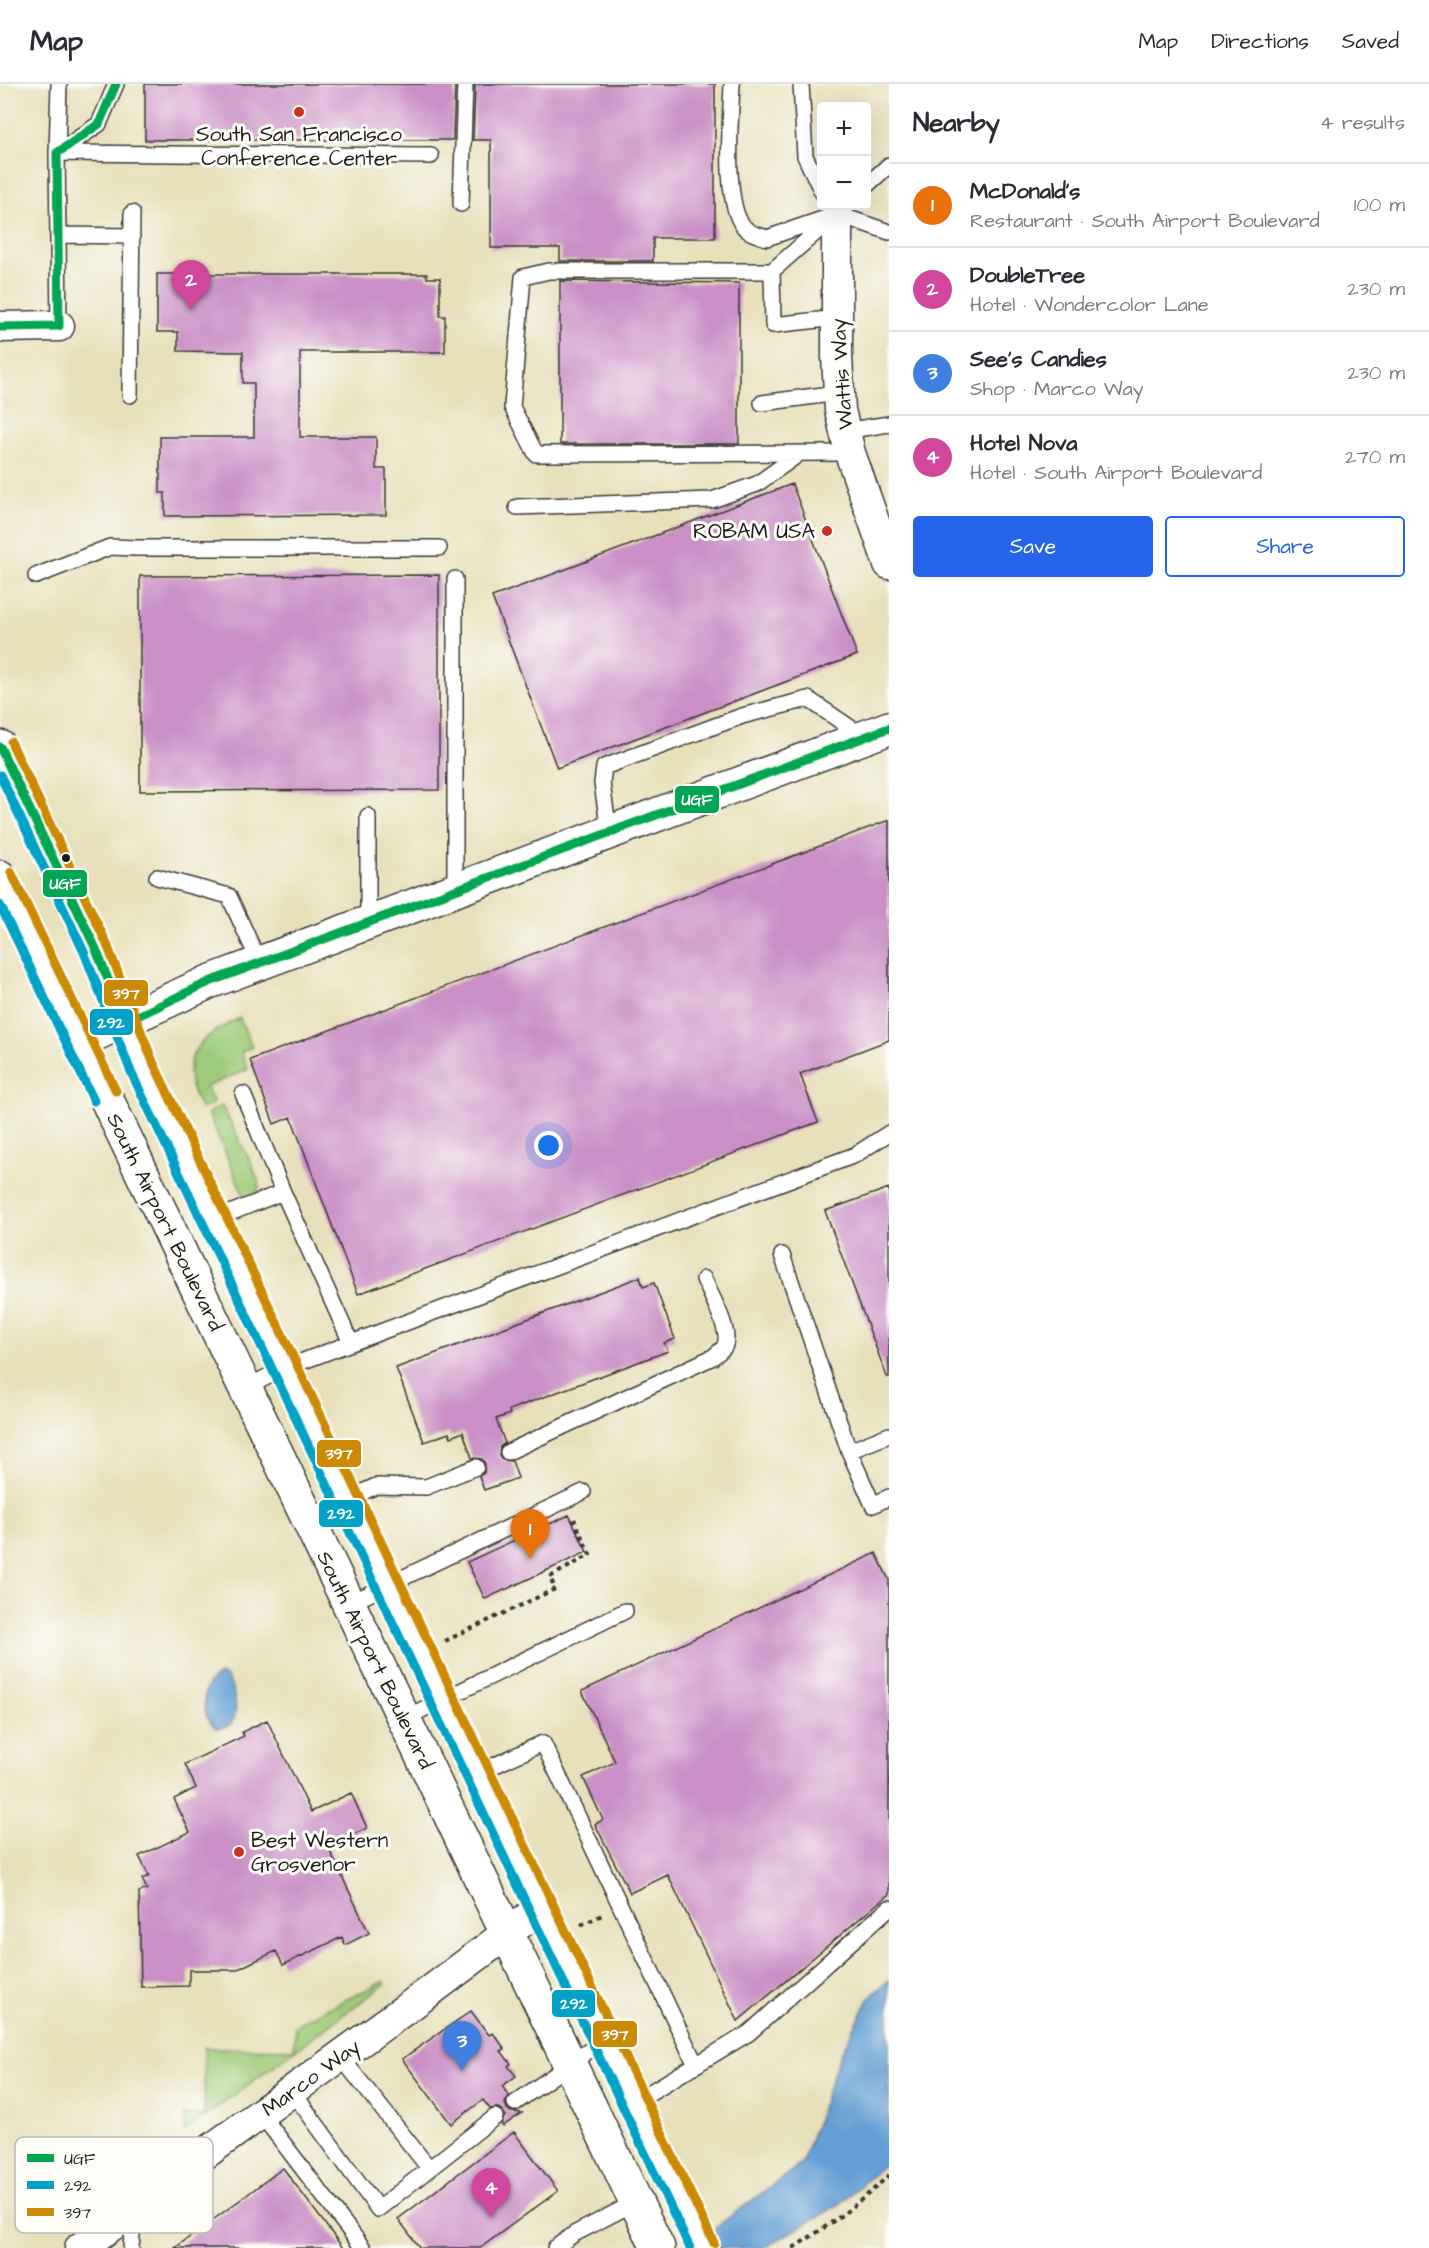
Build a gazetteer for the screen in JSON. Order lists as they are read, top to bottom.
{
  "streets": {
    "street": ["Wattis Way", "South Airport Boulevard", "Marco Way"]
  },
  "crossings": [
    ["South Airport Boulevard", "Marco Way"]
  ],
  "places": ["South San Francisco Conference Center", "ROBAM USA", "Best Western Grosvenor"],
  "lines": ["transit line UGF", "transit line 397", "transit line 292"],
  "legend": ["UGF", "292", "397"],
  "page": {
    "header": "Map",
    "nav": ["Map", "Directions", "Saved"],
    "heading": ["Nearby", "4 results"],
    "map_buttons": ["+", "−"],
    "list": [
      {
        "mark": "1",
        "name": "McDonald's",
        "note": "Restaurant · South Airport Boulevard",
        "value": "100 m"
      },
      {
        "mark": "2",
        "name": "DoubleTree",
        "note": "Hotel · Wondercolor Lane",
        "value": "230 m"
      },
      {
        "mark": "3",
        "name": "See's Candies",
        "note": "Shop · Marco Way",
        "value": "230 m"
      },
      {
        "mark": "4",
        "name": "Hotel Nova",
        "note": "Hotel · South Airport Boulevard",
        "value": "270 m"
      }
    ],
    "pins": [
      "2",
      "1",
      "3",
      "4"
    ],
    "buttons": ["Save", "Share"]
  }
}
